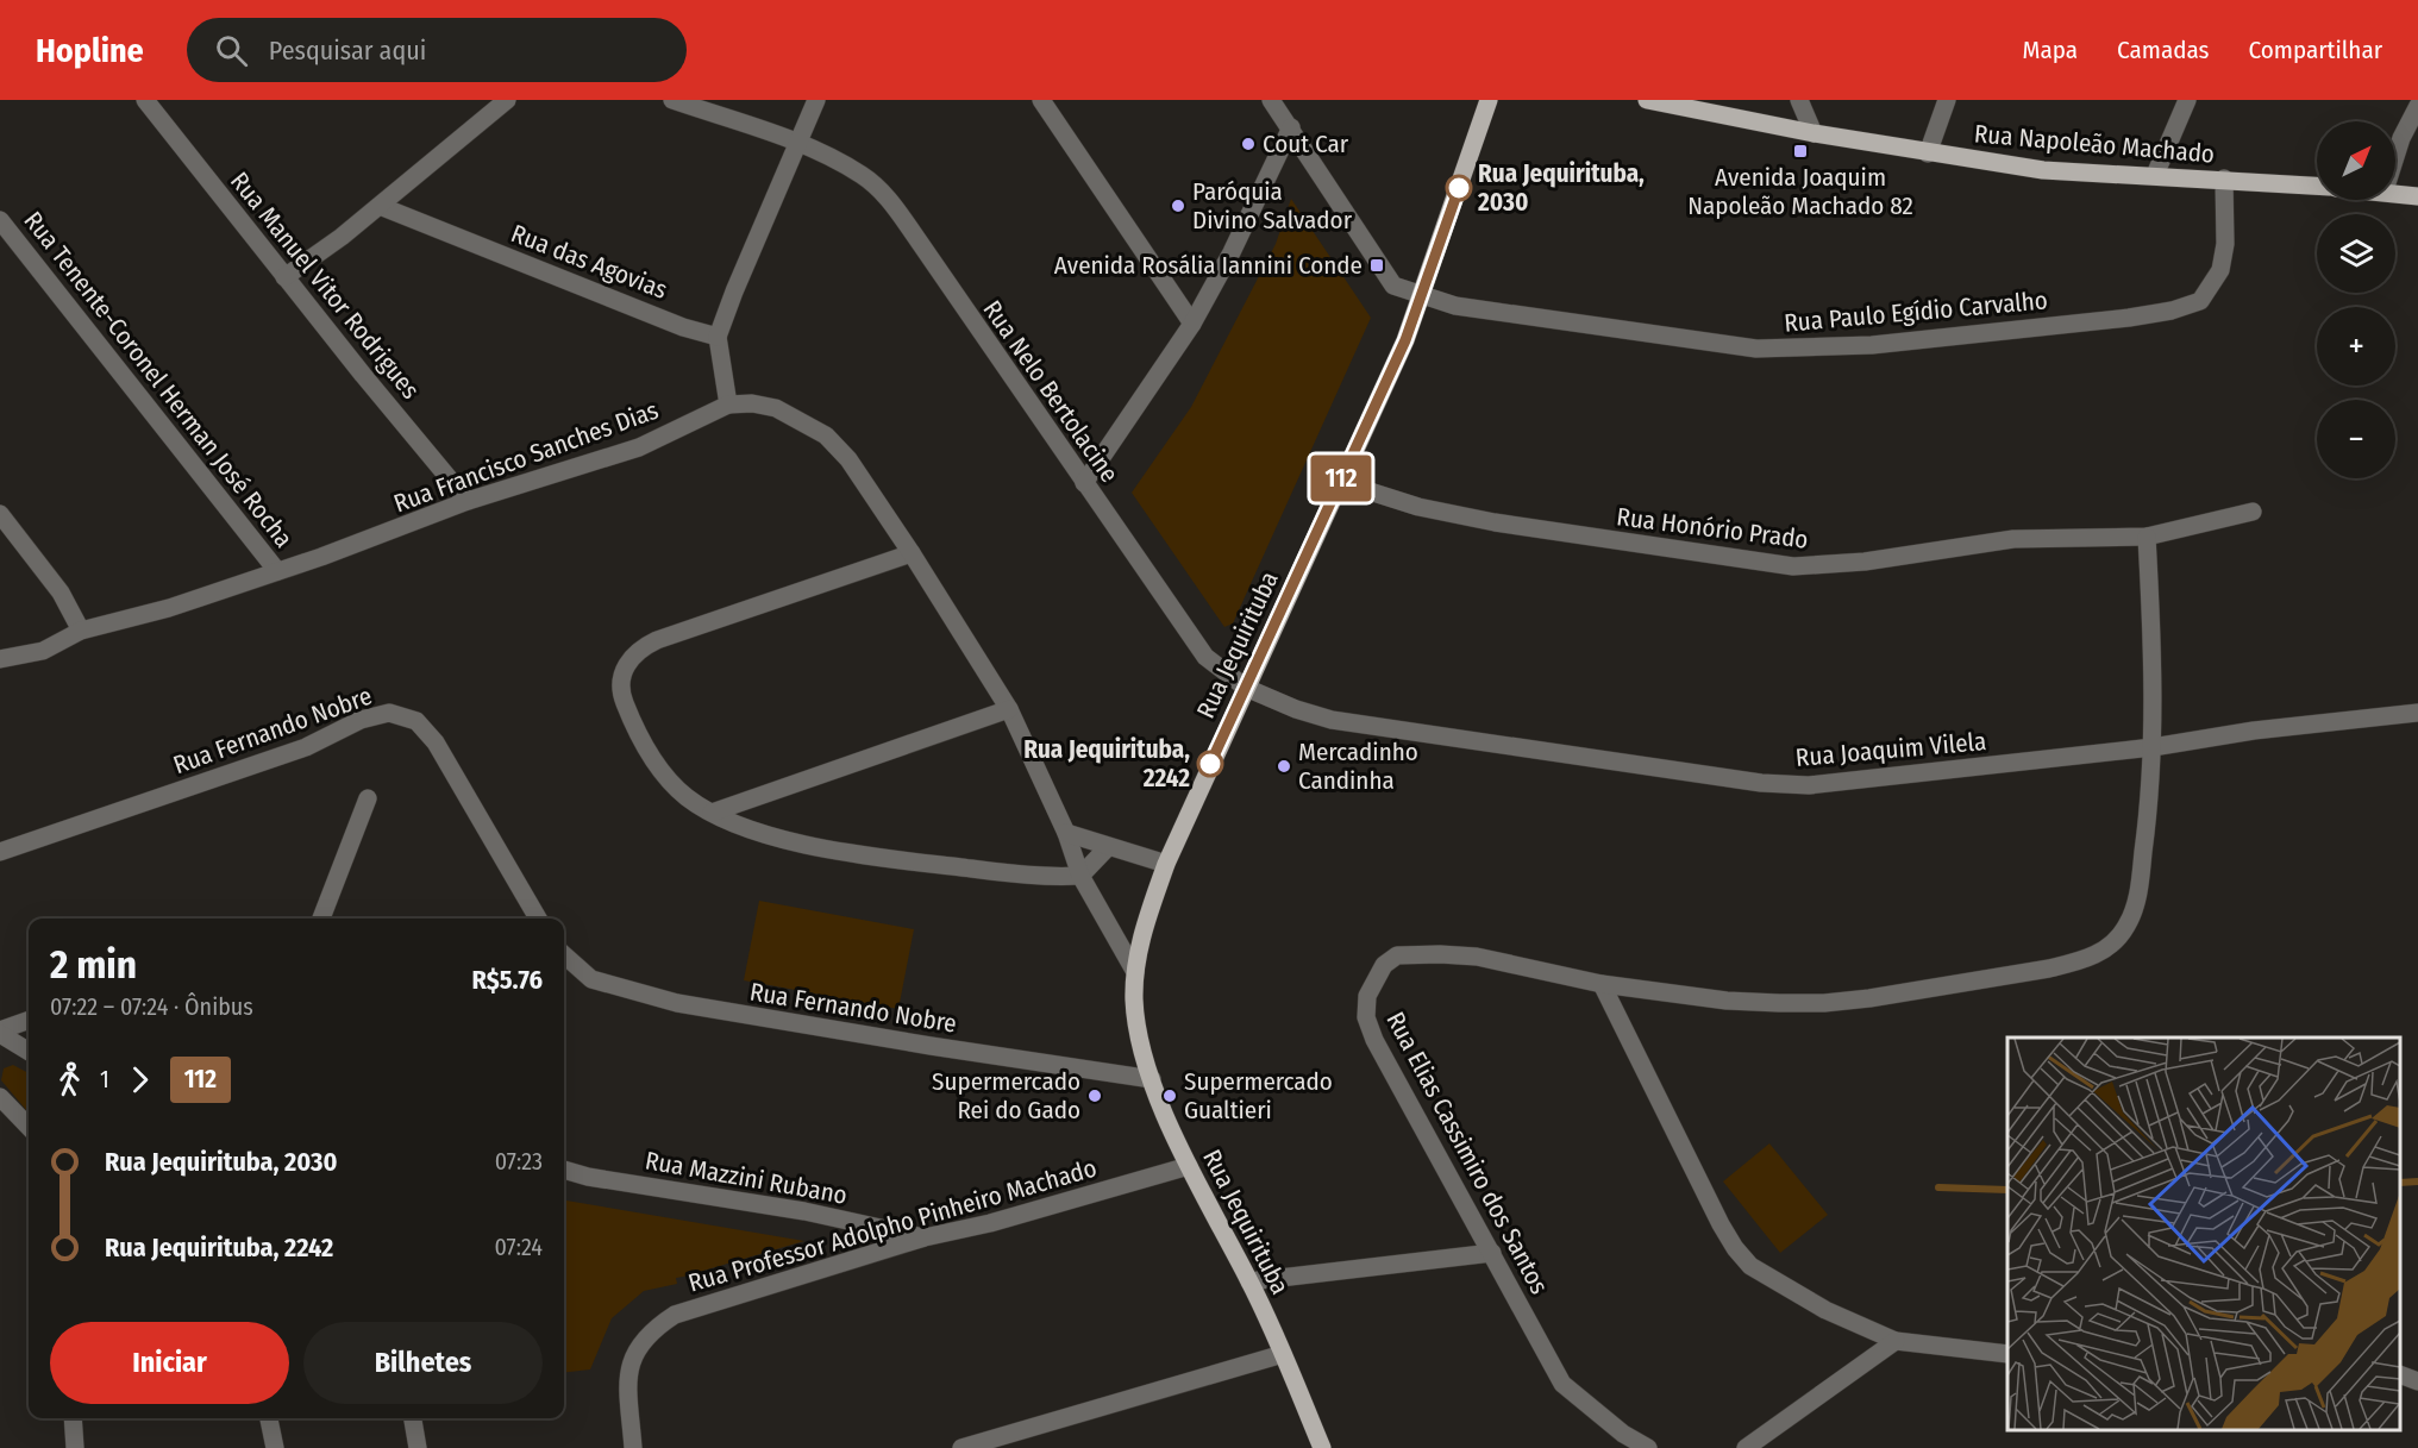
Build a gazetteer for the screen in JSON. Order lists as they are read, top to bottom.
{
  "streets": {
    "main road": ["Rua Napoleão Machado", "Rua Jequirituba"],
    "street": [
      "Rua das Agovias",
      "Rua Manuel Vitor Rodrigues",
      "Rua Paulo Egídio Carvalho",
      "Rua Tenente-Coronel Herman José Rocha",
      "Rua Nelo Bertolacine",
      "Rua Francisco Sanches Dias",
      "Rua Honório Prado",
      "Rua Fernando Nobre",
      "Rua Joaquim Vilela",
      "Rua Elias Cassimiro dos Santos",
      "Rua Mazzini Rubano",
      "Rua Professor Adolpho Pinheiro Machado"
    ]
  },
  "crossings": [
    ["Rua Napoleão Machado", "Rua Paulo Egídio Carvalho"],
    ["Rua Manuel Vitor Rodrigues", "Rua Francisco Sanches Dias"],
    ["Rua Paulo Egídio Carvalho", "Rua Jequirituba"],
    ["Rua Tenente-Coronel Herman José Rocha", "Rua Francisco Sanches Dias"],
    ["Rua Nelo Bertolacine", "Rua Jequirituba"],
    ["Rua Nelo Bertolacine", "Rua Joaquim Vilela"],
    ["Rua Francisco Sanches Dias", "Rua Jequirituba"],
    ["Rua Honório Prado", "Rua Jequirituba"],
    ["Rua Honório Prado", "Rua Elias Cassimiro dos Santos"],
    ["Rua Jequirituba", "Rua Fernando Nobre"],
    ["Rua Jequirituba", "Rua Joaquim Vilela"],
    ["Rua Jequirituba", "Rua Professor Adolpho Pinheiro Machado"],
    ["Rua Joaquim Vilela", "Rua Elias Cassimiro dos Santos"],
    ["Rua Mazzini Rubano", "Rua Professor Adolpho Pinheiro Machado"]
  ],
  "places": {
    "other": [
      "Cout Car",
      "Rua Jequirituba, 2030",
      "Paróquia Divino Salvador",
      "Rua Jequirituba, 2242",
      "Mercadinho Candinha",
      "Supermercado Rei do Gado",
      "Supermercado Gualtieri"
    ],
    "transit": ["Avenida Joaquim Napoleão Machado 82", "Avenida Rosália Iannini Conde"]
  },
  "lines": ["bus line 112"],
  "north": "top right",
  "page": {
    "header": "Hopline",
    "search": "Pesquisar aqui",
    "nav": ["Mapa", "Camadas", "Compartilhar"],
    "on_map": "112",
    "map_buttons": ["+", "−"],
    "heading": ["2 min", "07:22 – 07:24 · Ônibus", "R$5.76"],
    "legs": ["1", "112"],
    "list": [
      {
        "name": "Rua Jequirituba, 2030",
        "value": "07:23"
      },
      {
        "name": "Rua Jequirituba, 2242",
        "value": "07:24"
      }
    ],
    "buttons": ["Iniciar", "Bilhetes"]
  }
}
